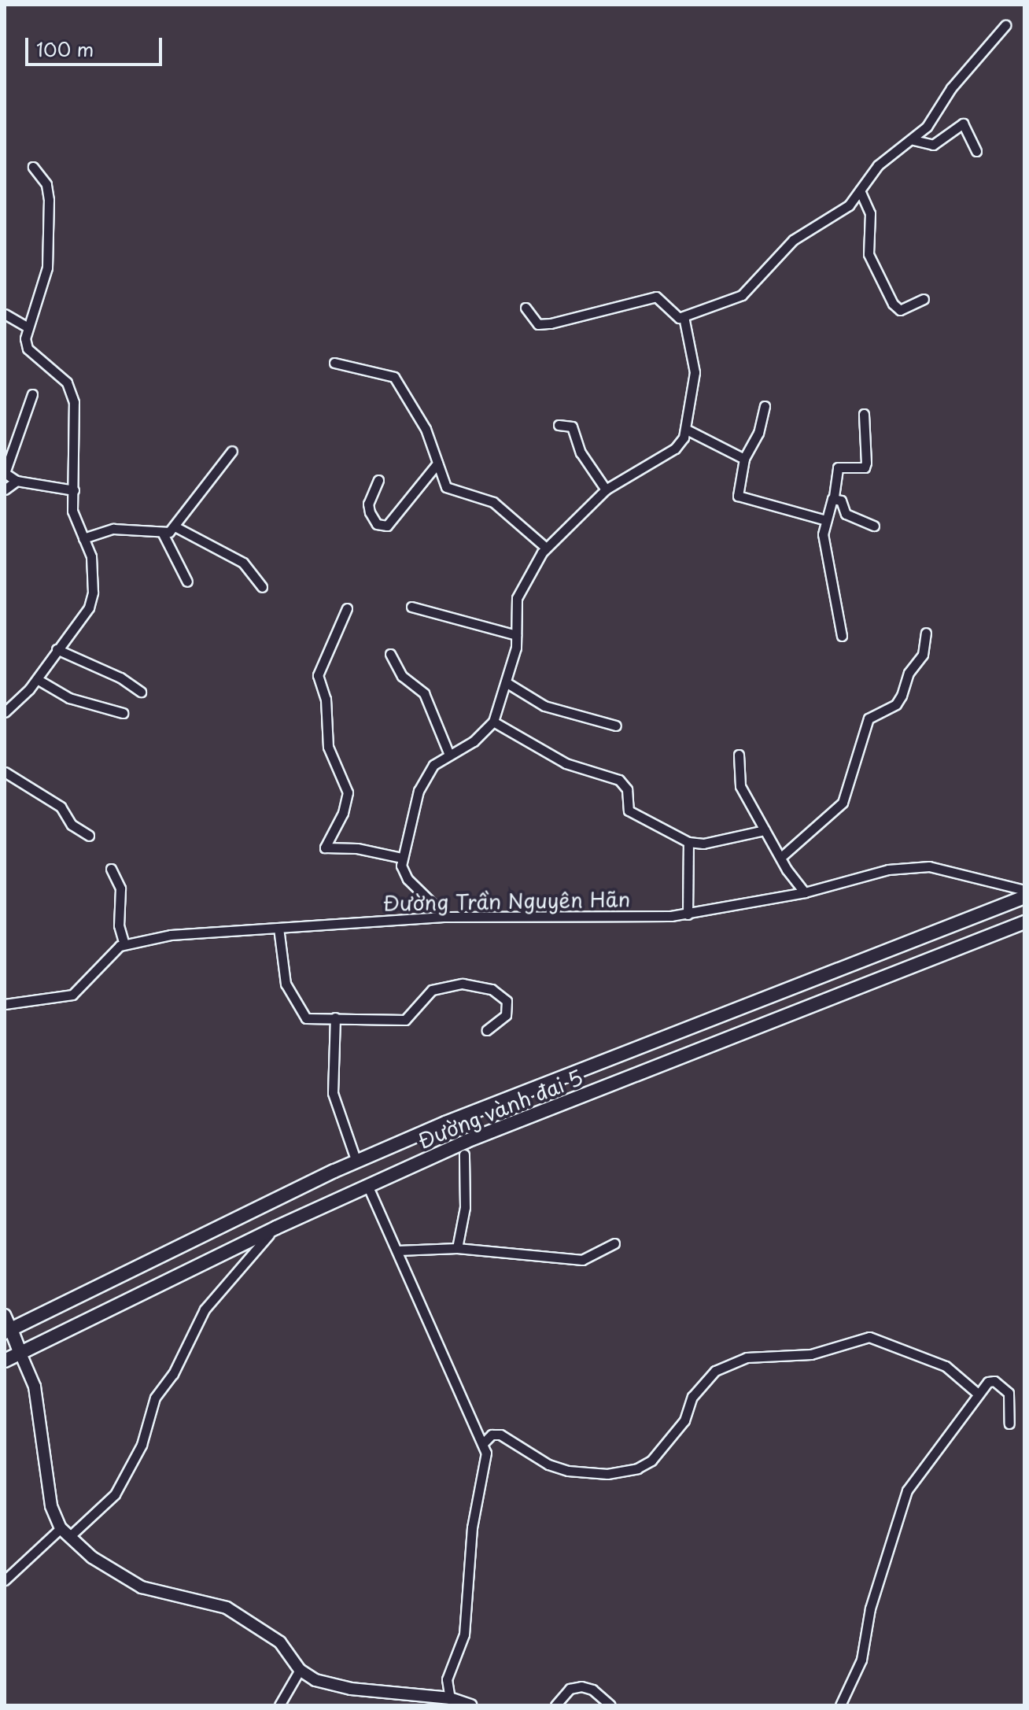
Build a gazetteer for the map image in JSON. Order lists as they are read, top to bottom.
{
  "streets": {
    "main road": ["Đường vành đai 5"],
    "street": ["Đường Trần Nguyên Hãn"]
  },
  "scale_bar": "100 m"
}
